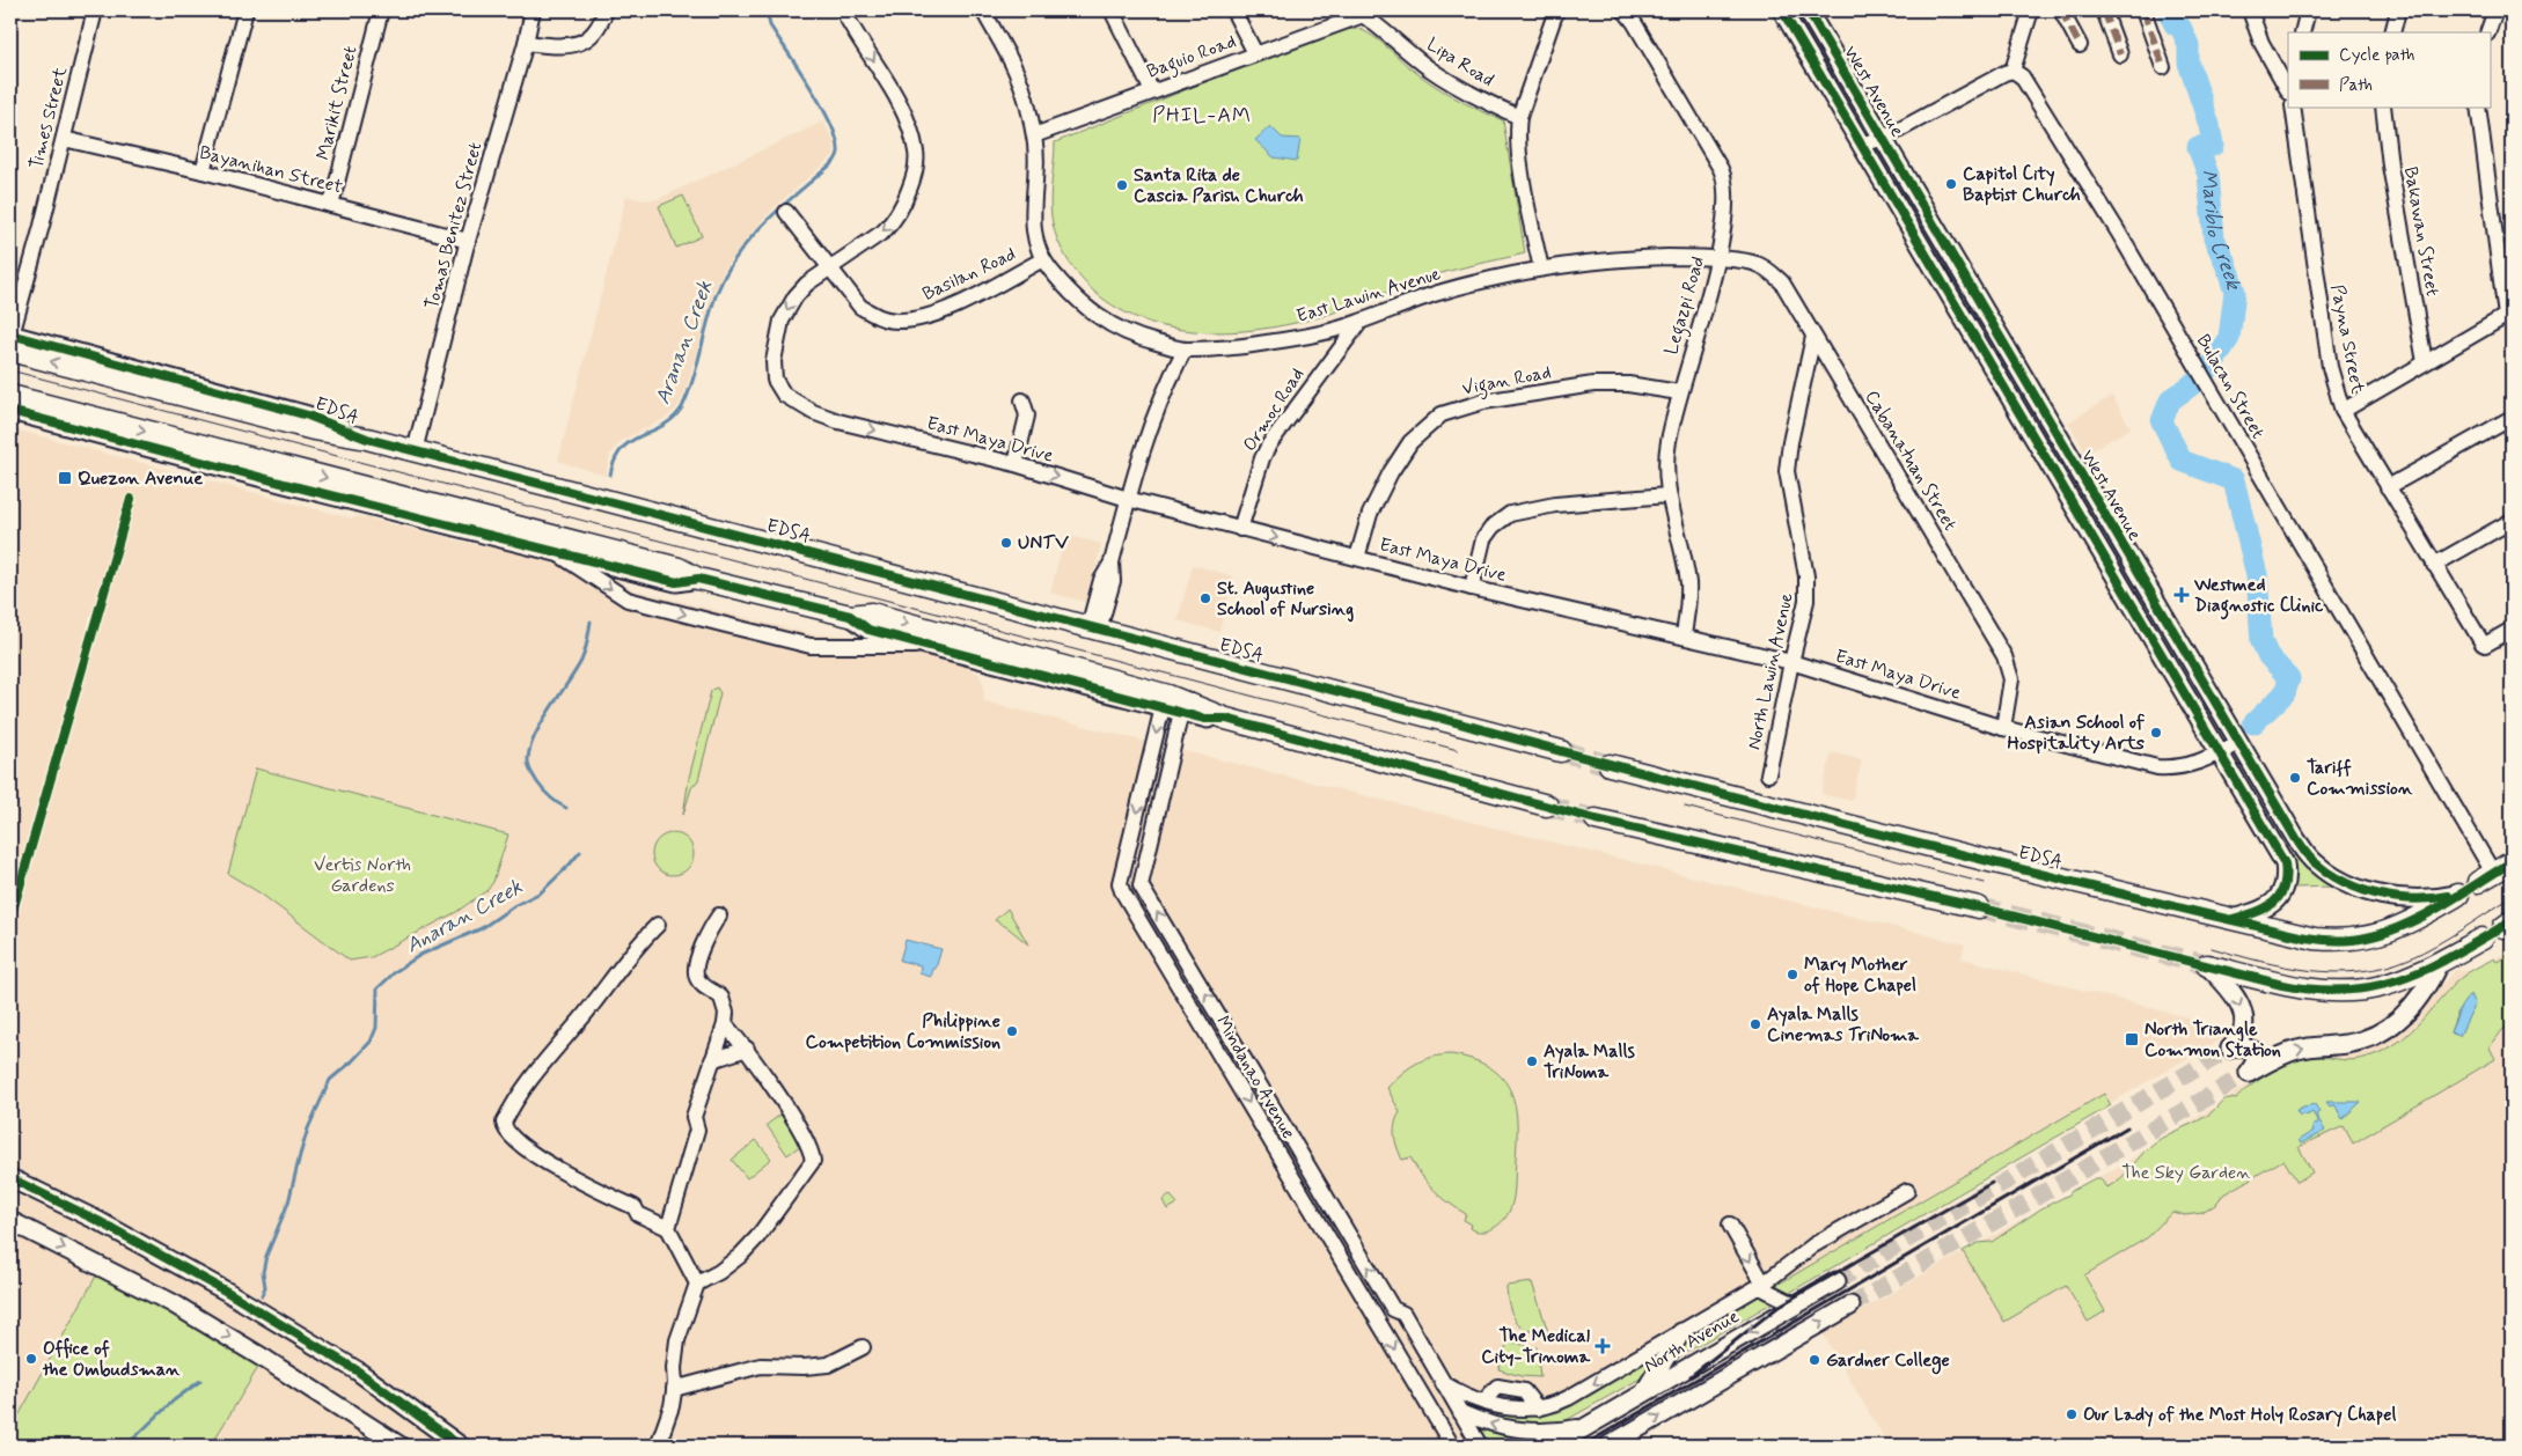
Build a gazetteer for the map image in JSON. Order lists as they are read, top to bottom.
{
  "streets": {
    "highway": ["EDSA"],
    "main road": ["West Avenue", "North Avenue"],
    "street": [
      "Baguio Road",
      "Lipa Road",
      "Marikit Street",
      "Times Street",
      "Bayanihan Street",
      "Tomas Benitez Street",
      "Bakawan Street",
      "Basilan Road",
      "East Lawin Avenue",
      "Legazpi Road",
      "Payna Street",
      "Vigan Road",
      "Bulacan Street",
      "Ormoc Road",
      "East Maya Drive",
      "Cabanatuan Street",
      "North Lawin Avenue",
      "Mindanao Avenue"
    ]
  },
  "crossings": [
    ["Baguio Road", "Lipa Road"],
    ["West Avenue", "EDSA"],
    ["West Avenue", "East Maya Drive"],
    ["Marikit Street", "Bayanihan Street"],
    ["Times Street", "Bayanihan Street"],
    ["Times Street", "EDSA"],
    ["Bayanihan Street", "Tomas Benitez Street"],
    ["Tomas Benitez Street", "EDSA"],
    ["Basilan Road", "East Lawin Avenue"],
    ["Basilan Road", "East Maya Drive"],
    ["East Lawin Avenue", "Legazpi Road"],
    ["East Lawin Avenue", "Ormoc Road"],
    ["East Lawin Avenue", "Cabanatuan Street"],
    ["Legazpi Road", "Vigan Road"],
    ["Legazpi Road", "East Maya Drive"],
    ["Legazpi Road", "Cabanatuan Street"],
    ["Vigan Road", "East Maya Drive"],
    ["Ormoc Road", "East Maya Drive"],
    ["East Maya Drive", "Cabanatuan Street"],
    ["East Maya Drive", "North Lawin Avenue"],
    ["Cabanatuan Street", "North Lawin Avenue"]
  ],
  "districts": ["PHIL-AM"],
  "water": ["Mariblo Creek", "Aranan Creek", "Anaran Creek"],
  "parks": ["Vertis North Gardens", "The Sky Garden"],
  "places": {
    "other": [
      "Capitol City Baptist Church",
      "Santa Rita de Cascia Parish Church",
      "UNTV",
      "St. Augustine School of Nursing",
      "Asian School of Hospitality Arts",
      "Tariff Commission",
      "Mary Mother of Hope Chapel",
      "Ayala Malls Cinemas TriNoma",
      "Philippine Competition Commission",
      "Ayala Malls TriNoma",
      "Office of the Ombudsman",
      "Gardner College",
      "Our Lady of the Most Holy Rosary Chapel"
    ],
    "transit": ["Quezon Avenue", "North Triangle Common Station"],
    "health": ["Westmed Diagnostic Clinic", "The Medical City-Trinoma"]
  },
  "legend": ["Cycle path", "Path"]
}
